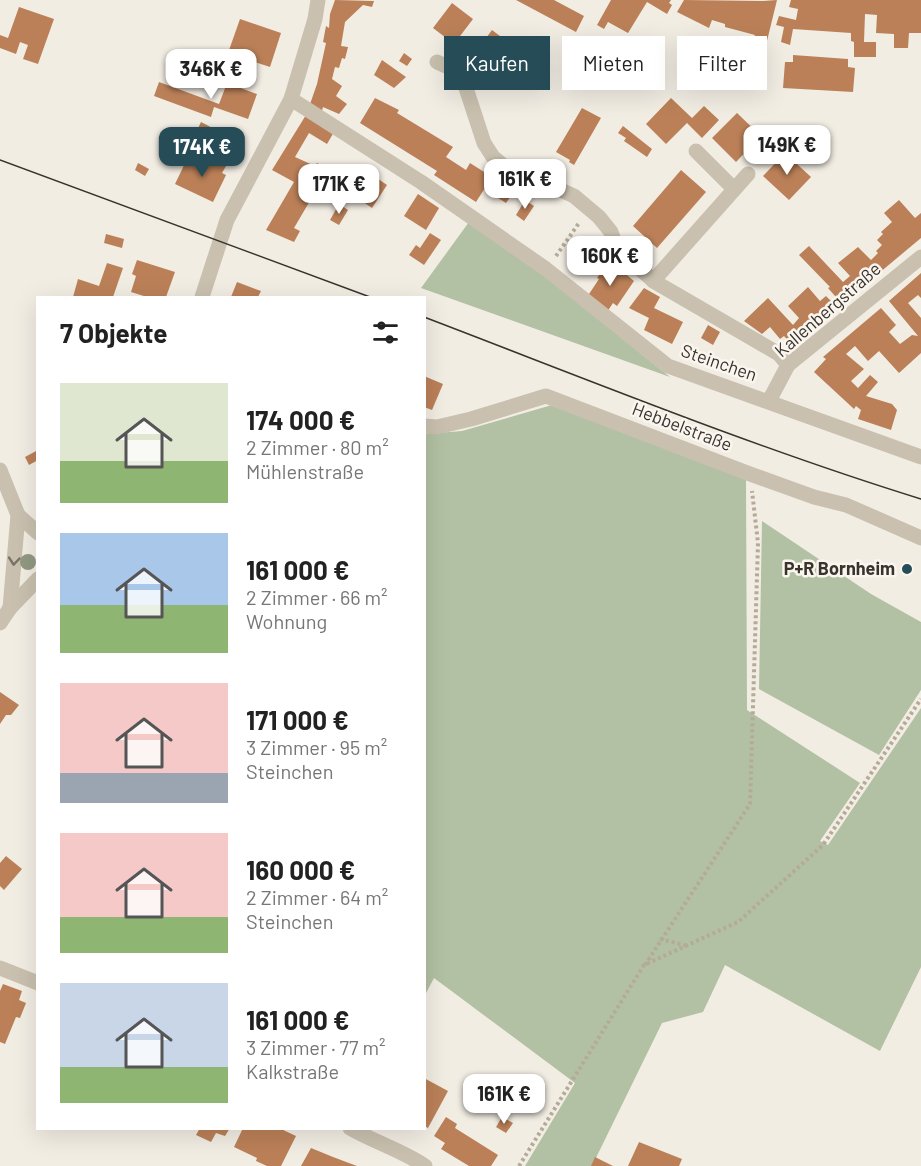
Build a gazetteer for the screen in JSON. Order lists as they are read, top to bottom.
{
  "streets": {
    "street": ["Kallenbergstraße", "Steinchen", "Hebbelstraße"]
  },
  "crossings": [
    ["Kallenbergstraße", "Steinchen"]
  ],
  "places": ["P+R Bornheim"],
  "page": {
    "chip": ["Kaufen", "Mieten", "Filter"],
    "price": [
      "346K €",
      "149K €",
      "174K €",
      "161K €",
      "171K €",
      "160K €",
      "161K €"
    ],
    "heading": "7 Objekte",
    "list": [
      {
        "name": "174 000 €",
        "note": "2 Zimmer · 80 m² · Mühlenstraße"
      },
      {
        "name": "161 000 €",
        "note": "2 Zimmer · 66 m² · Wohnung"
      },
      {
        "name": "171 000 €",
        "note": "3 Zimmer · 95 m² · Steinchen"
      },
      {
        "name": "160 000 €",
        "note": "2 Zimmer · 64 m² · Steinchen"
      },
      {
        "name": "161 000 €",
        "note": "3 Zimmer · 77 m² · Kalkstraße"
      }
    ]
  }
}
